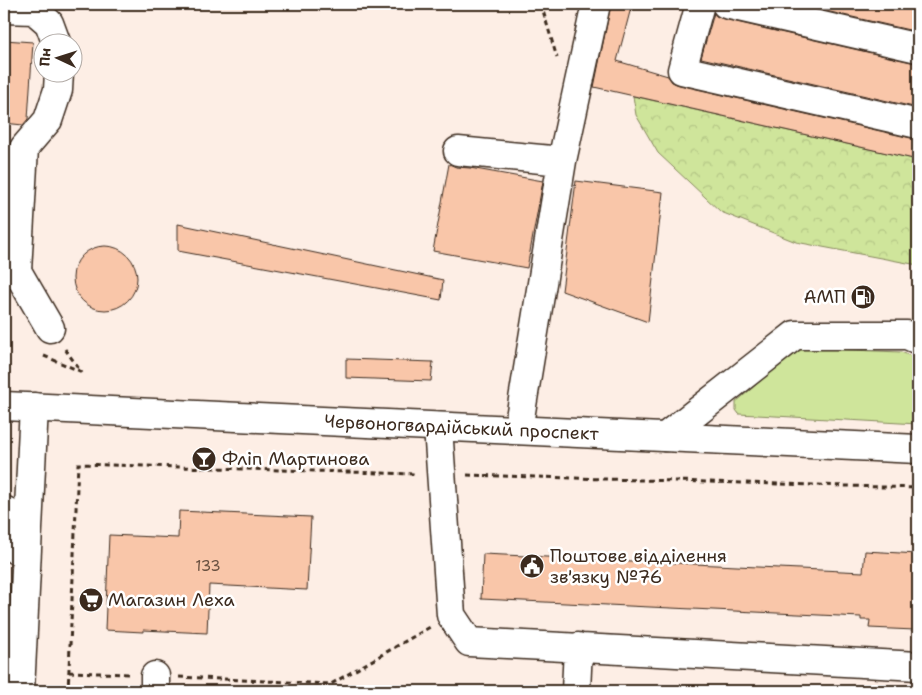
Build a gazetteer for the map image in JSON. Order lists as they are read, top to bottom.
{
  "streets": {
    "main road": ["Червоногвардійський проспект"]
  },
  "places": {
    "fuel station": ["АМП"],
    "bar": ["Фліп Мартинова"],
    "public building": ["Поштове відділення зв'язку №76"],
    "supermarket": ["Магазин Леха"]
  },
  "house_numbers": ["133"],
  "north": "left"
}
